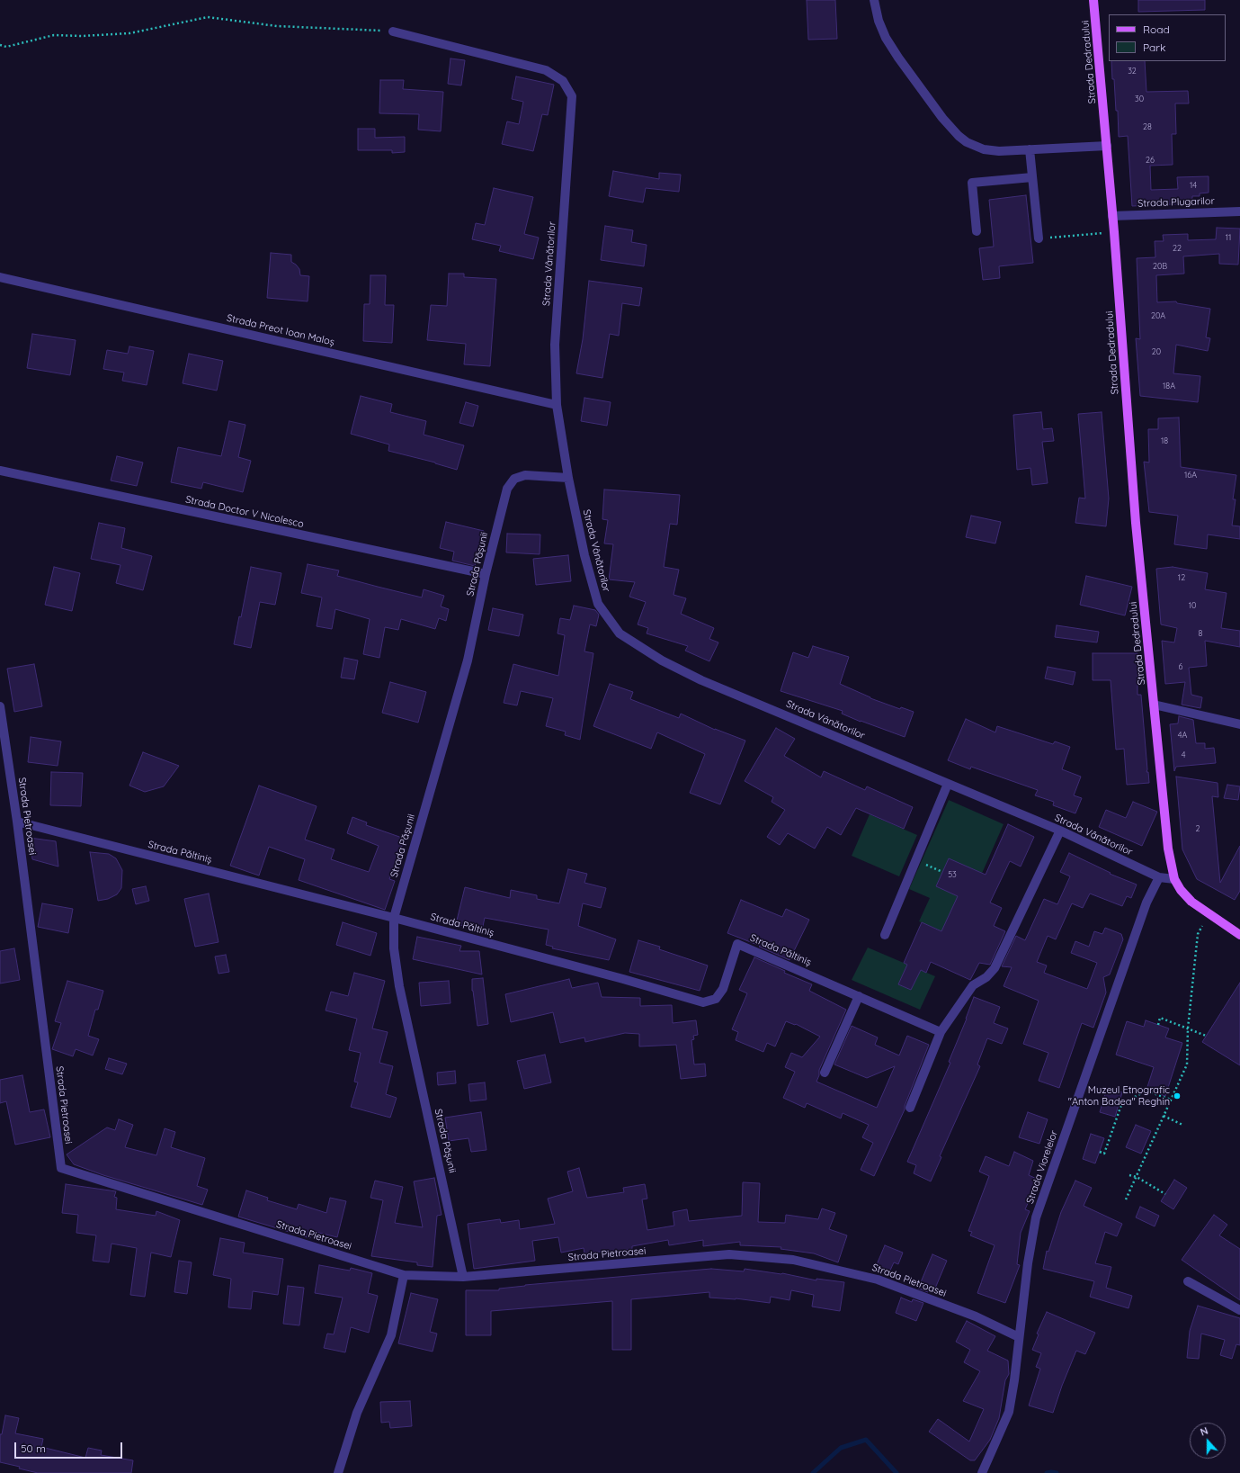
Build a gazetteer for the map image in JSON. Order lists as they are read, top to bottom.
{
  "streets": {
    "main road": ["Strada Dedradului"],
    "street": [
      "Strada Plugarilor",
      "Strada Vânătorilor",
      "Strada Preot Ioan Maloș",
      "Strada Doctor V Nicolesco",
      "Strada Pășunii",
      "Strada Pietroasei",
      "Strada Păltiniș",
      "Strada Viorelelor"
    ]
  },
  "crossings": [
    ["Strada Dedradului", "Strada Plugarilor"],
    ["Strada Dedradului", "Strada Vânătorilor"],
    ["Strada Vânătorilor", "Strada Preot Ioan Maloș"],
    ["Strada Vânătorilor", "Strada Pășunii"],
    ["Strada Vânătorilor", "Strada Viorelelor"],
    ["Strada Doctor V Nicolesco", "Strada Pășunii"],
    ["Strada Pășunii", "Strada Pietroasei"],
    ["Strada Pășunii", "Strada Păltiniș"],
    ["Strada Pietroasei", "Strada Păltiniș"],
    ["Strada Pietroasei", "Strada Viorelelor"]
  ],
  "places": ["Muzeul Etnografic \"Anton Badea\" Reghin"],
  "house_numbers": [
    "32",
    "30",
    "28",
    "26",
    "14",
    "11",
    "22",
    "20B",
    "20A",
    "20",
    "18A",
    "18",
    "16A",
    "12",
    "10",
    "8",
    "6",
    "4A",
    "4",
    "2",
    "53"
  ],
  "legend": ["Road", "Park"],
  "scale_bar": "50 m",
  "north": "top"
}
